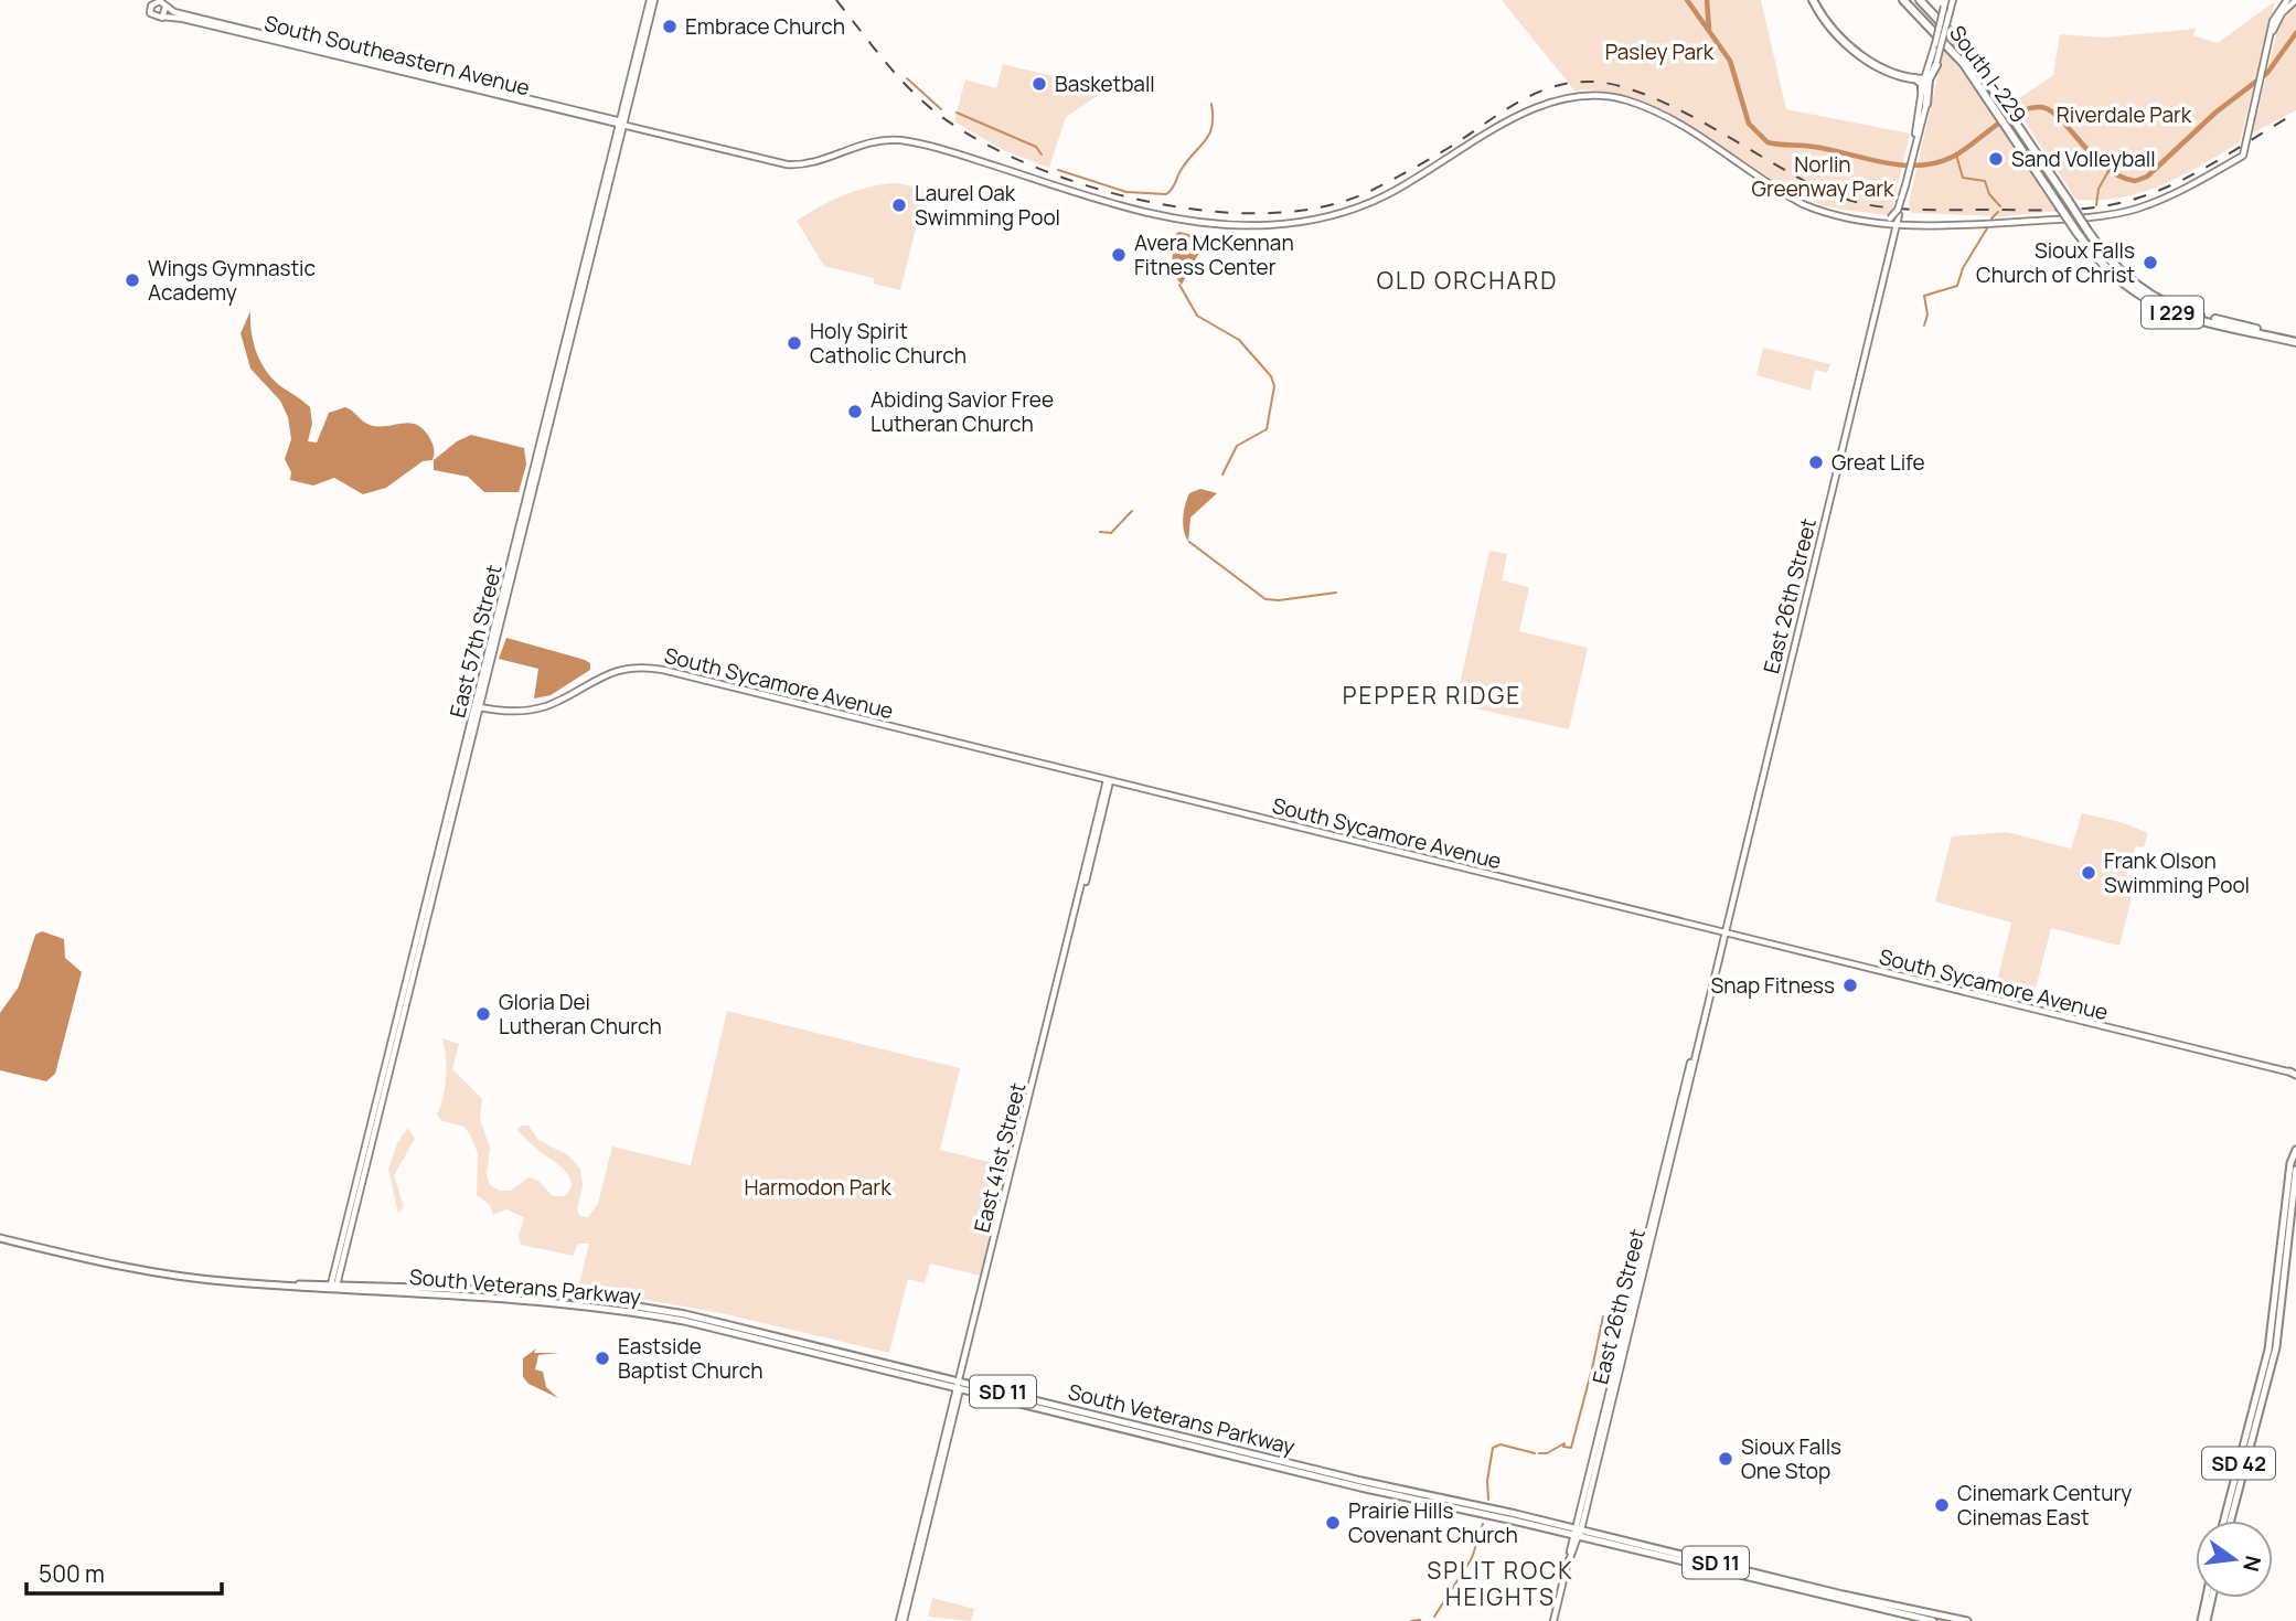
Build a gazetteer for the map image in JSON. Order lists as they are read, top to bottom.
{
  "streets": {
    "highway": ["South I-229", "I 229"],
    "main road": [
      "South Southeastern Avenue",
      "East 26th Street",
      "East 57th Street",
      "South Sycamore Avenue",
      "East 41st Street",
      "South Veterans Parkway",
      "SD 11",
      "SD 42"
    ]
  },
  "crossings": [
    ["South Southeastern Avenue", "East 57th Street"],
    ["East 26th Street", "South Sycamore Avenue"],
    ["East 26th Street", "South Veterans Parkway"],
    ["East 57th Street", "South Sycamore Avenue"],
    ["East 57th Street", "South Veterans Parkway"],
    ["East 57th Street", "SD 11"],
    ["South Sycamore Avenue", "East 41st Street"],
    ["East 41st Street", "South Veterans Parkway"],
    ["South Veterans Parkway", "SD 11"]
  ],
  "districts": ["OLD ORCHARD", "PEPPER RIDGE", "SPLIT ROCK HEIGHTS"],
  "parks": [
    "Pasley Park",
    "Riverdale Park",
    "Norlin Greenway Park",
    "Harmodon Park"
  ],
  "places": [
    "Embrace Church",
    "Basketball",
    "Sand Volleyball",
    "Laurel Oak Swimming Pool",
    "Avera McKennan Fitness Center",
    "Sioux Falls Church of Christ",
    "Wings Gymnastic Academy",
    "Holy Spirit Catholic Church",
    "Abiding Savior Free Lutheran Church",
    "Great Life",
    "Frank Olson Swimming Pool",
    "Snap Fitness",
    "Gloria Dei Lutheran Church",
    "Eastside Baptist Church",
    "Sioux Falls One Stop",
    "Cinemark Century Cinemas East",
    "Prairie Hills Covenant Church"
  ],
  "scale_bar": "500 m",
  "north": "right"
}
